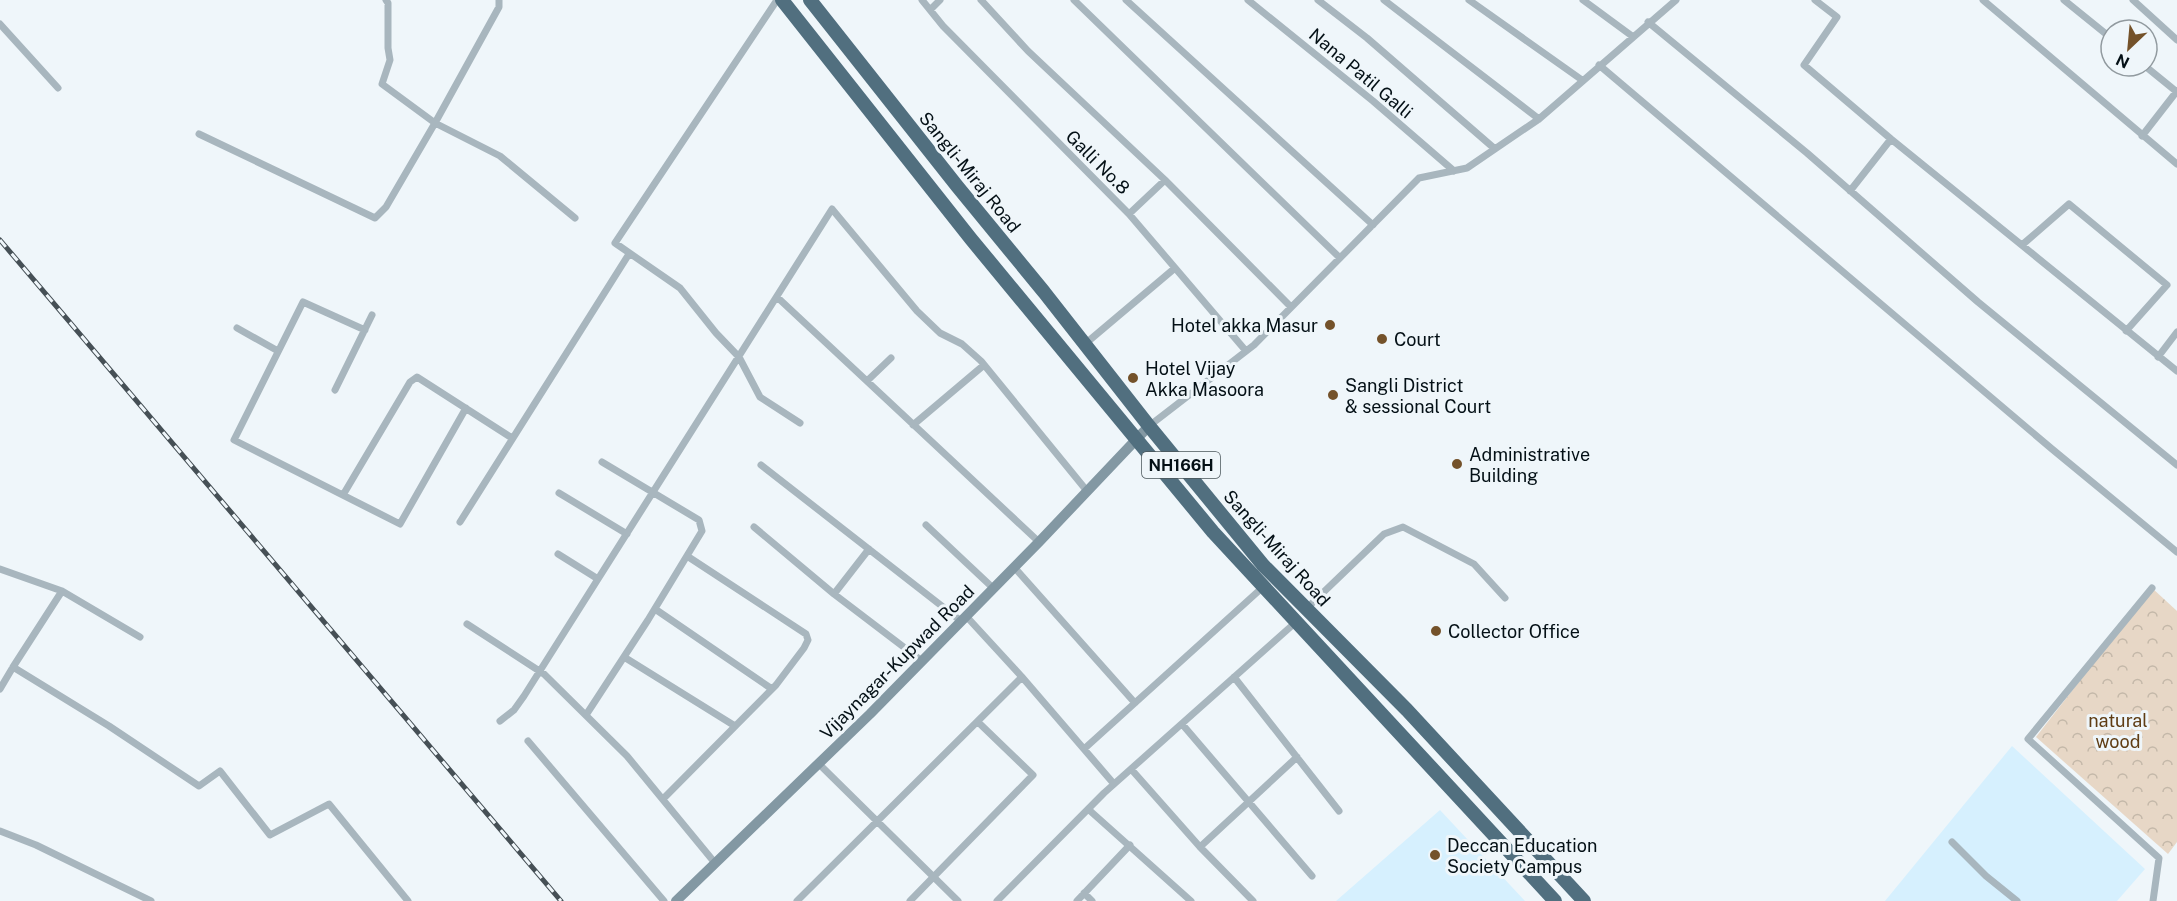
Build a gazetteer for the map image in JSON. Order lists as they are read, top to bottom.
{
  "streets": {
    "highway": ["Sangli-Miraj Road", "NH166H"],
    "street": ["Nana Patil Galli", "Galli No.8", "Vijaynagar-Kupwad Road"]
  },
  "crossings": [
    ["Sangli-Miraj Road", "Vijaynagar-Kupwad Road"]
  ],
  "parks": ["natural wood"],
  "places": [
    "Hotel akka Masur",
    "Court",
    "Hotel Vijay Akka Masoora",
    "Sangli District & sessional Court",
    "Administrative Building",
    "Collector Office",
    "Deccan Education Society Campus"
  ],
  "north": "bottom left"
}
